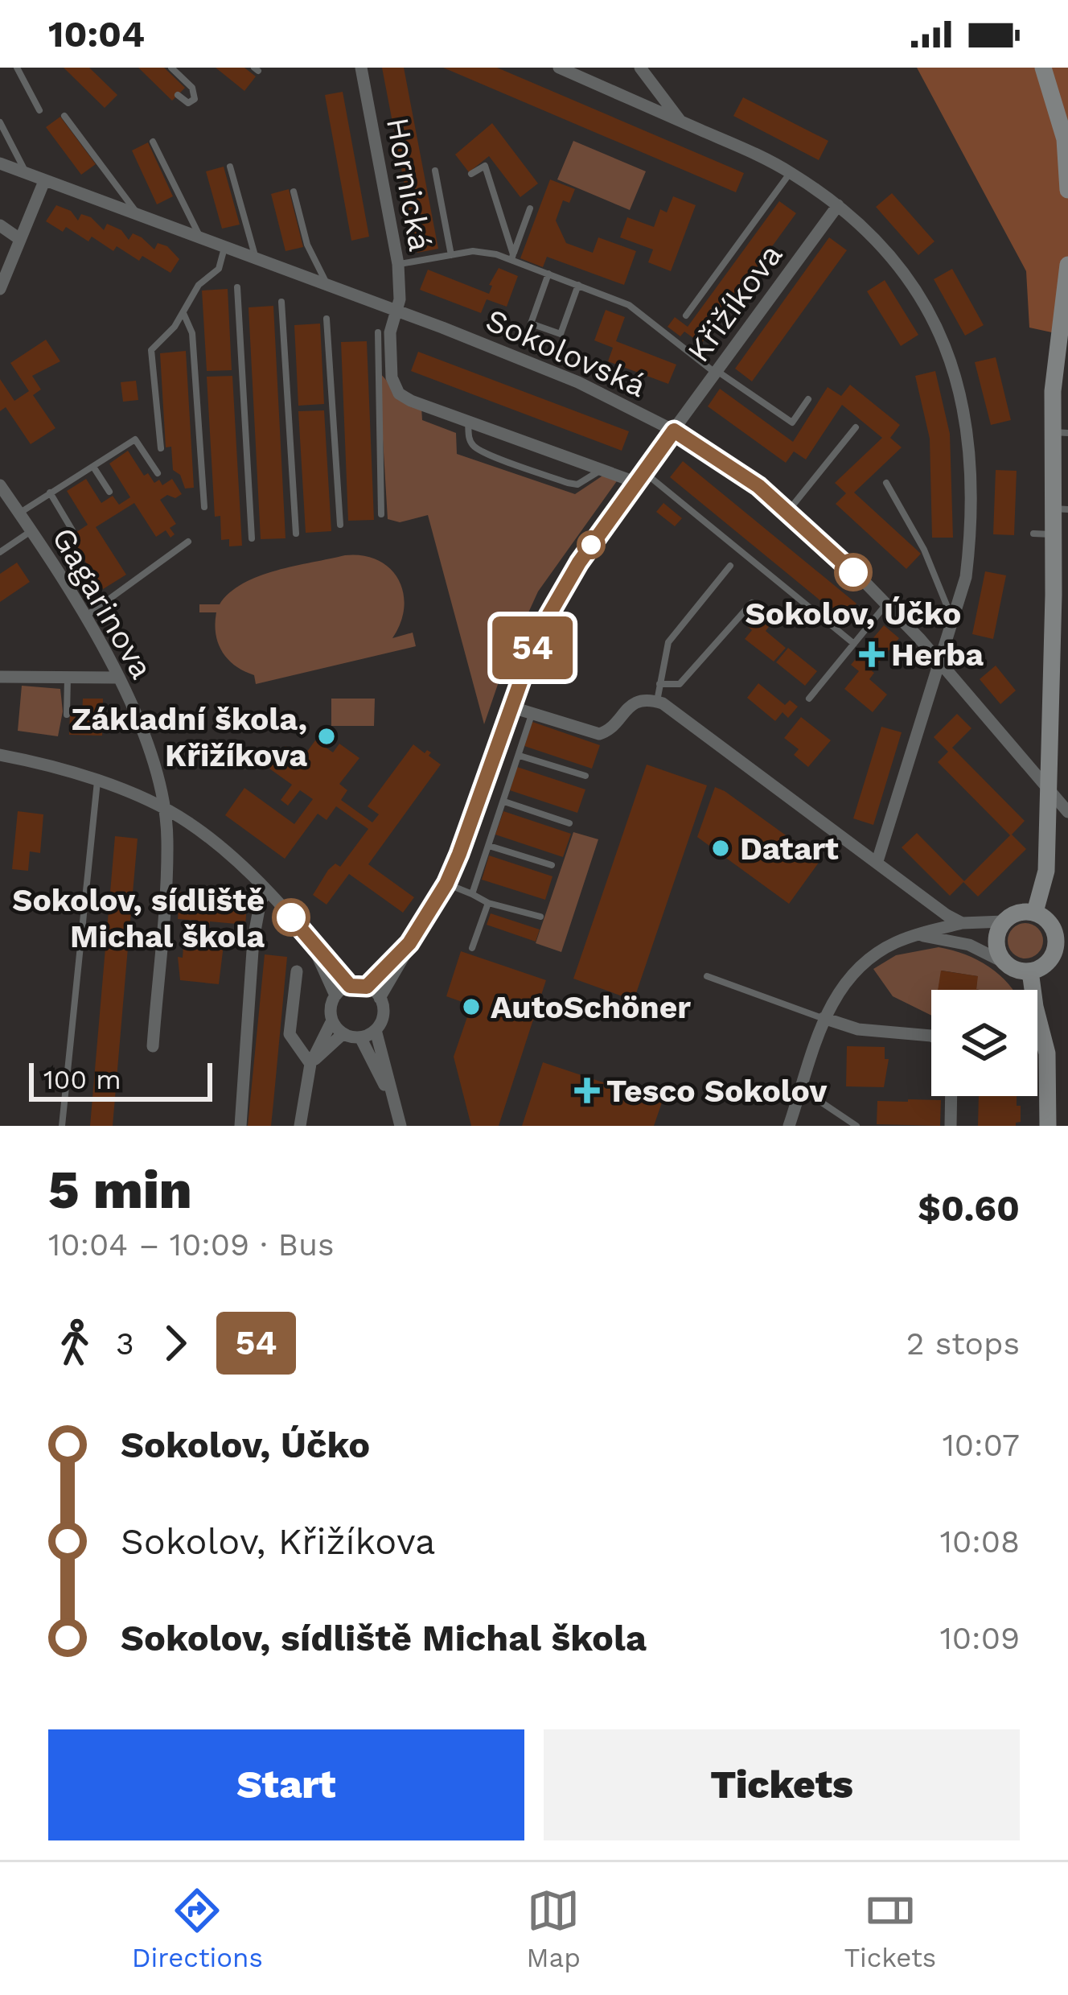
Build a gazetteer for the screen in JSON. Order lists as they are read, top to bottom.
{
  "streets": {
    "street": [
      "Hornická",
      "Křižíkova",
      "Sokolovská",
      "Gagarinova"
    ]
  },
  "crossings": [
    ["Hornická", "Sokolovská"],
    ["Křižíkova", "Sokolovská"]
  ],
  "places": {
    "other": [
      "Sokolov, Účko",
      "Základní škola, Křižíkova",
      "Datart",
      "Sokolov, sídliště Michal škola",
      "AutoSchöner"
    ],
    "health": ["Herba", "Tesco Sokolov"]
  },
  "lines": ["bus line 54"],
  "scale_bar": "100 m",
  "page": {
    "status": "10:04",
    "on_map": "54",
    "scale": "100 m",
    "heading": ["5 min", "10:04 – 10:09 · Bus", "$0.60"],
    "legs": ["3", "54", "2 stops"],
    "list": [
      {
        "name": "Sokolov, Účko",
        "value": "10:07"
      },
      {
        "name": "Sokolov, Křižíkova",
        "value": "10:08"
      },
      {
        "name": "Sokolov, sídliště Michal škola",
        "value": "10:09"
      }
    ],
    "buttons": ["Start", "Tickets"],
    "tabs": ["Directions", "Map", "Tickets"]
  }
}
